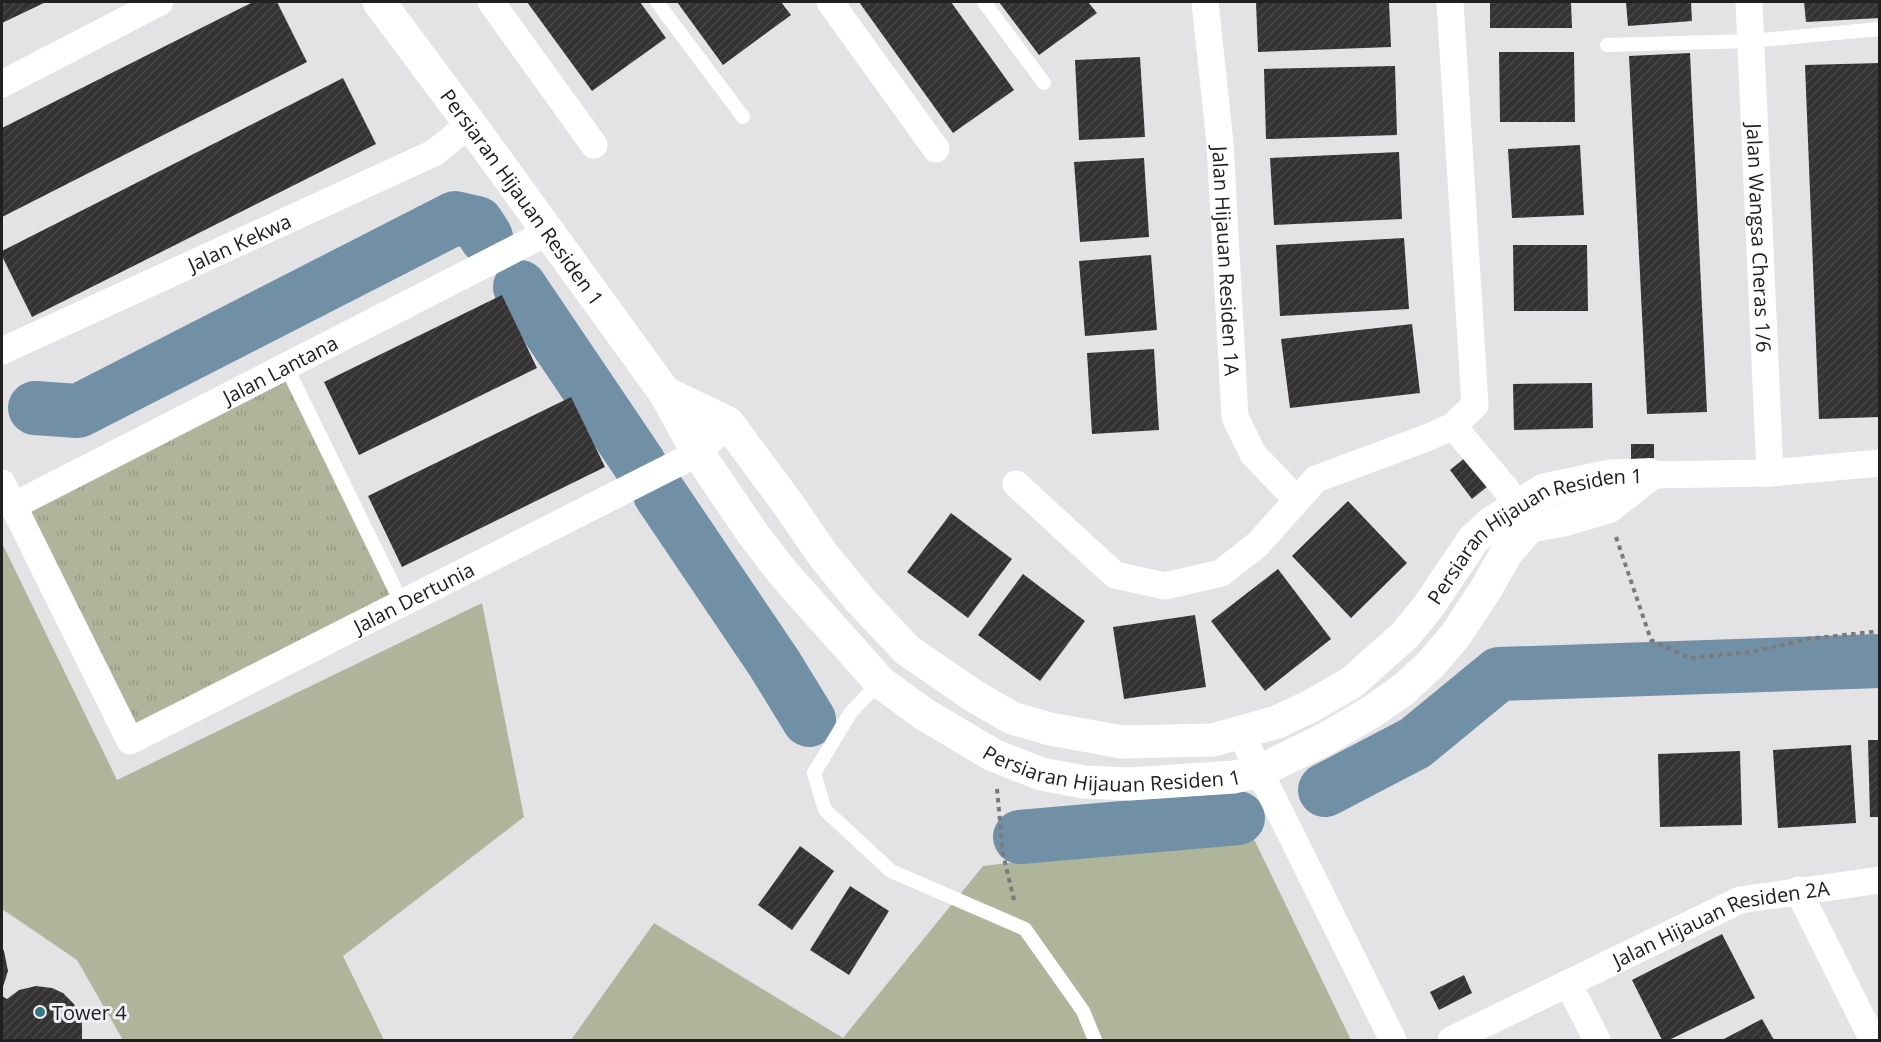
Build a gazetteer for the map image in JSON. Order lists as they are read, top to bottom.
{
  "streets": {
    "street": [
      "Persiaran Hijauan Residen 1",
      "Jalan Wangsa Cheras 1/6",
      "Jalan Kekwa",
      "Jalan Hijauan Residen 1A",
      "Jalan Lantana",
      "Jalan Dertunia",
      "Jalan Hijauan Residen 2A"
    ]
  },
  "crossings": [
    ["Persiaran Hijauan Residen 1", "Jalan Kekwa"],
    ["Persiaran Hijauan Residen 1", "Jalan Lantana"],
    ["Persiaran Hijauan Residen 1", "Jalan Dertunia"],
    ["Jalan Lantana", "Jalan Dertunia"]
  ],
  "places": ["Tower 4"]
}
